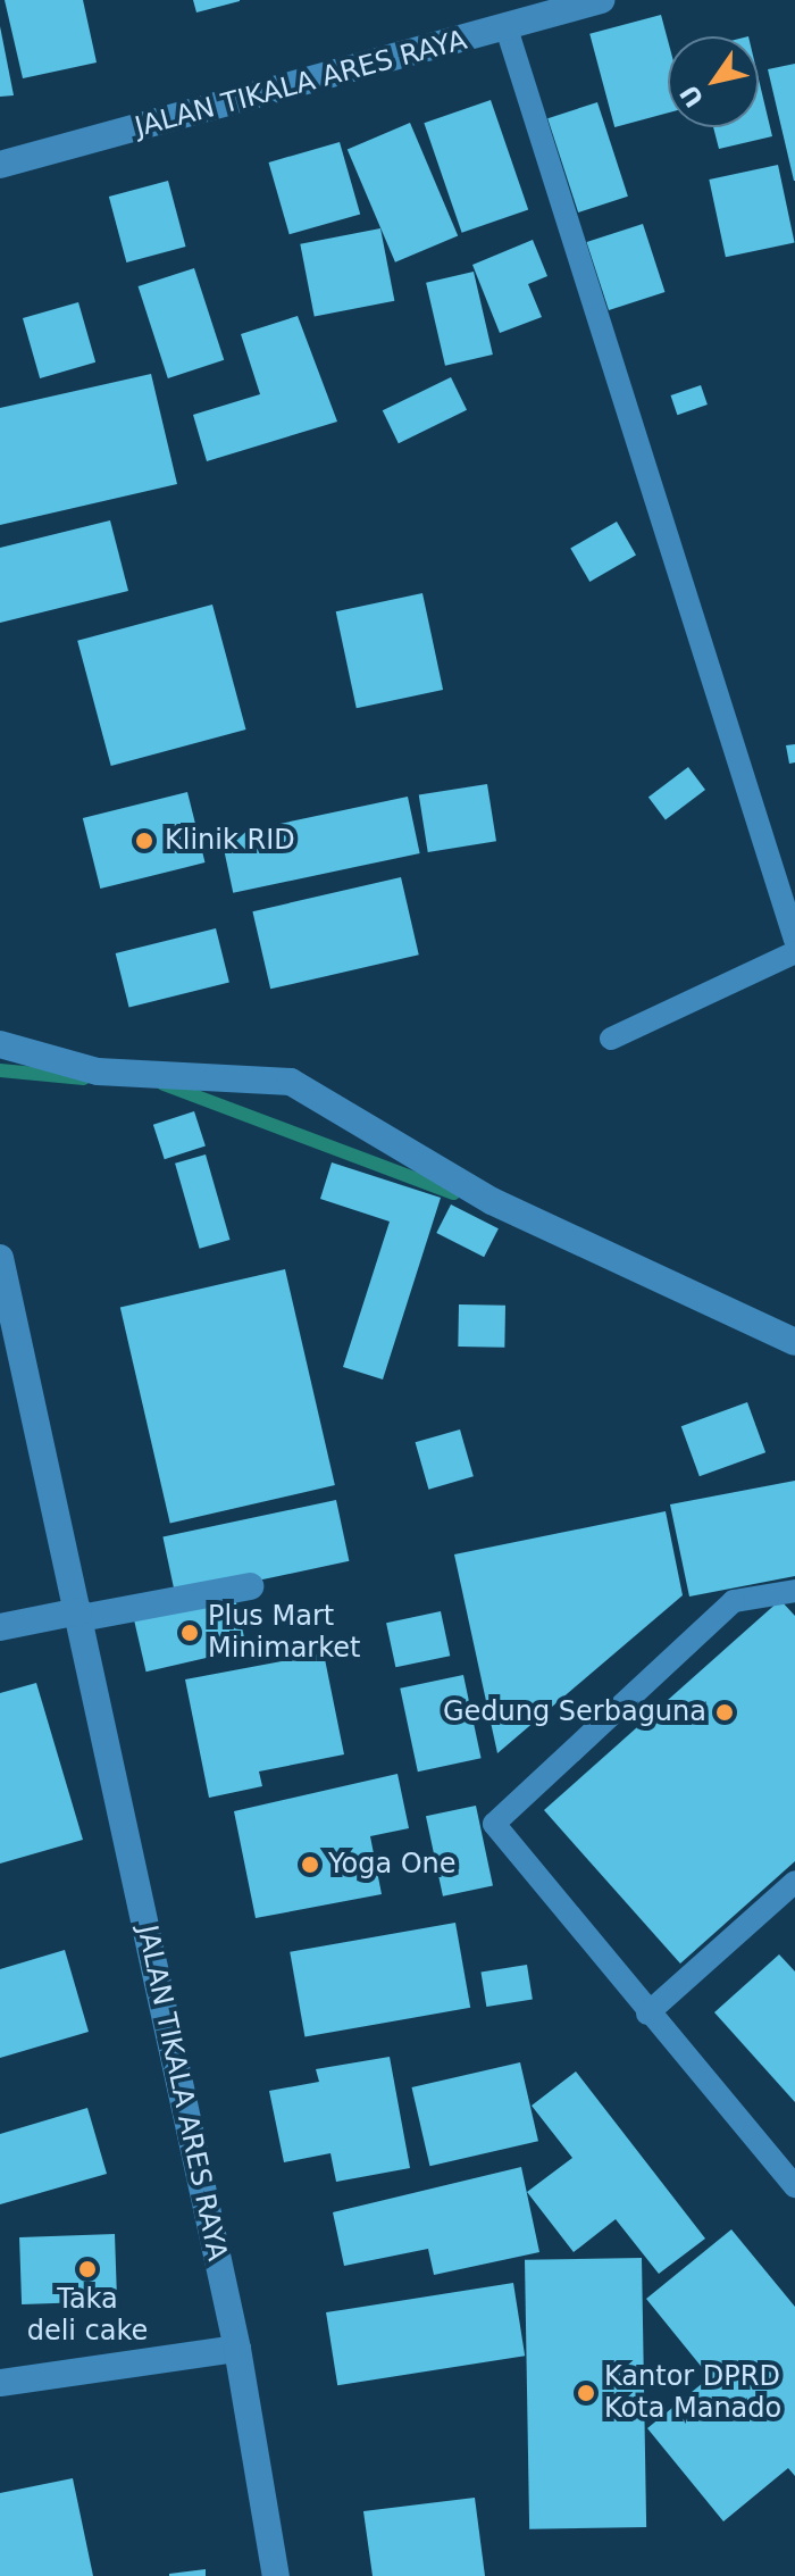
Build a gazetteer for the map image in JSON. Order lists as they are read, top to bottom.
{
  "streets": {
    "main road": ["JALAN TIKALA ARES RAYA"]
  },
  "places": [
    "Klinik RID",
    "Plus Mart Minimarket",
    "Gedung Serbaguna",
    "Yoga One",
    "Taka deli cake",
    "Kantor DPRD Kota Manado"
  ],
  "north": "bottom left"
}
